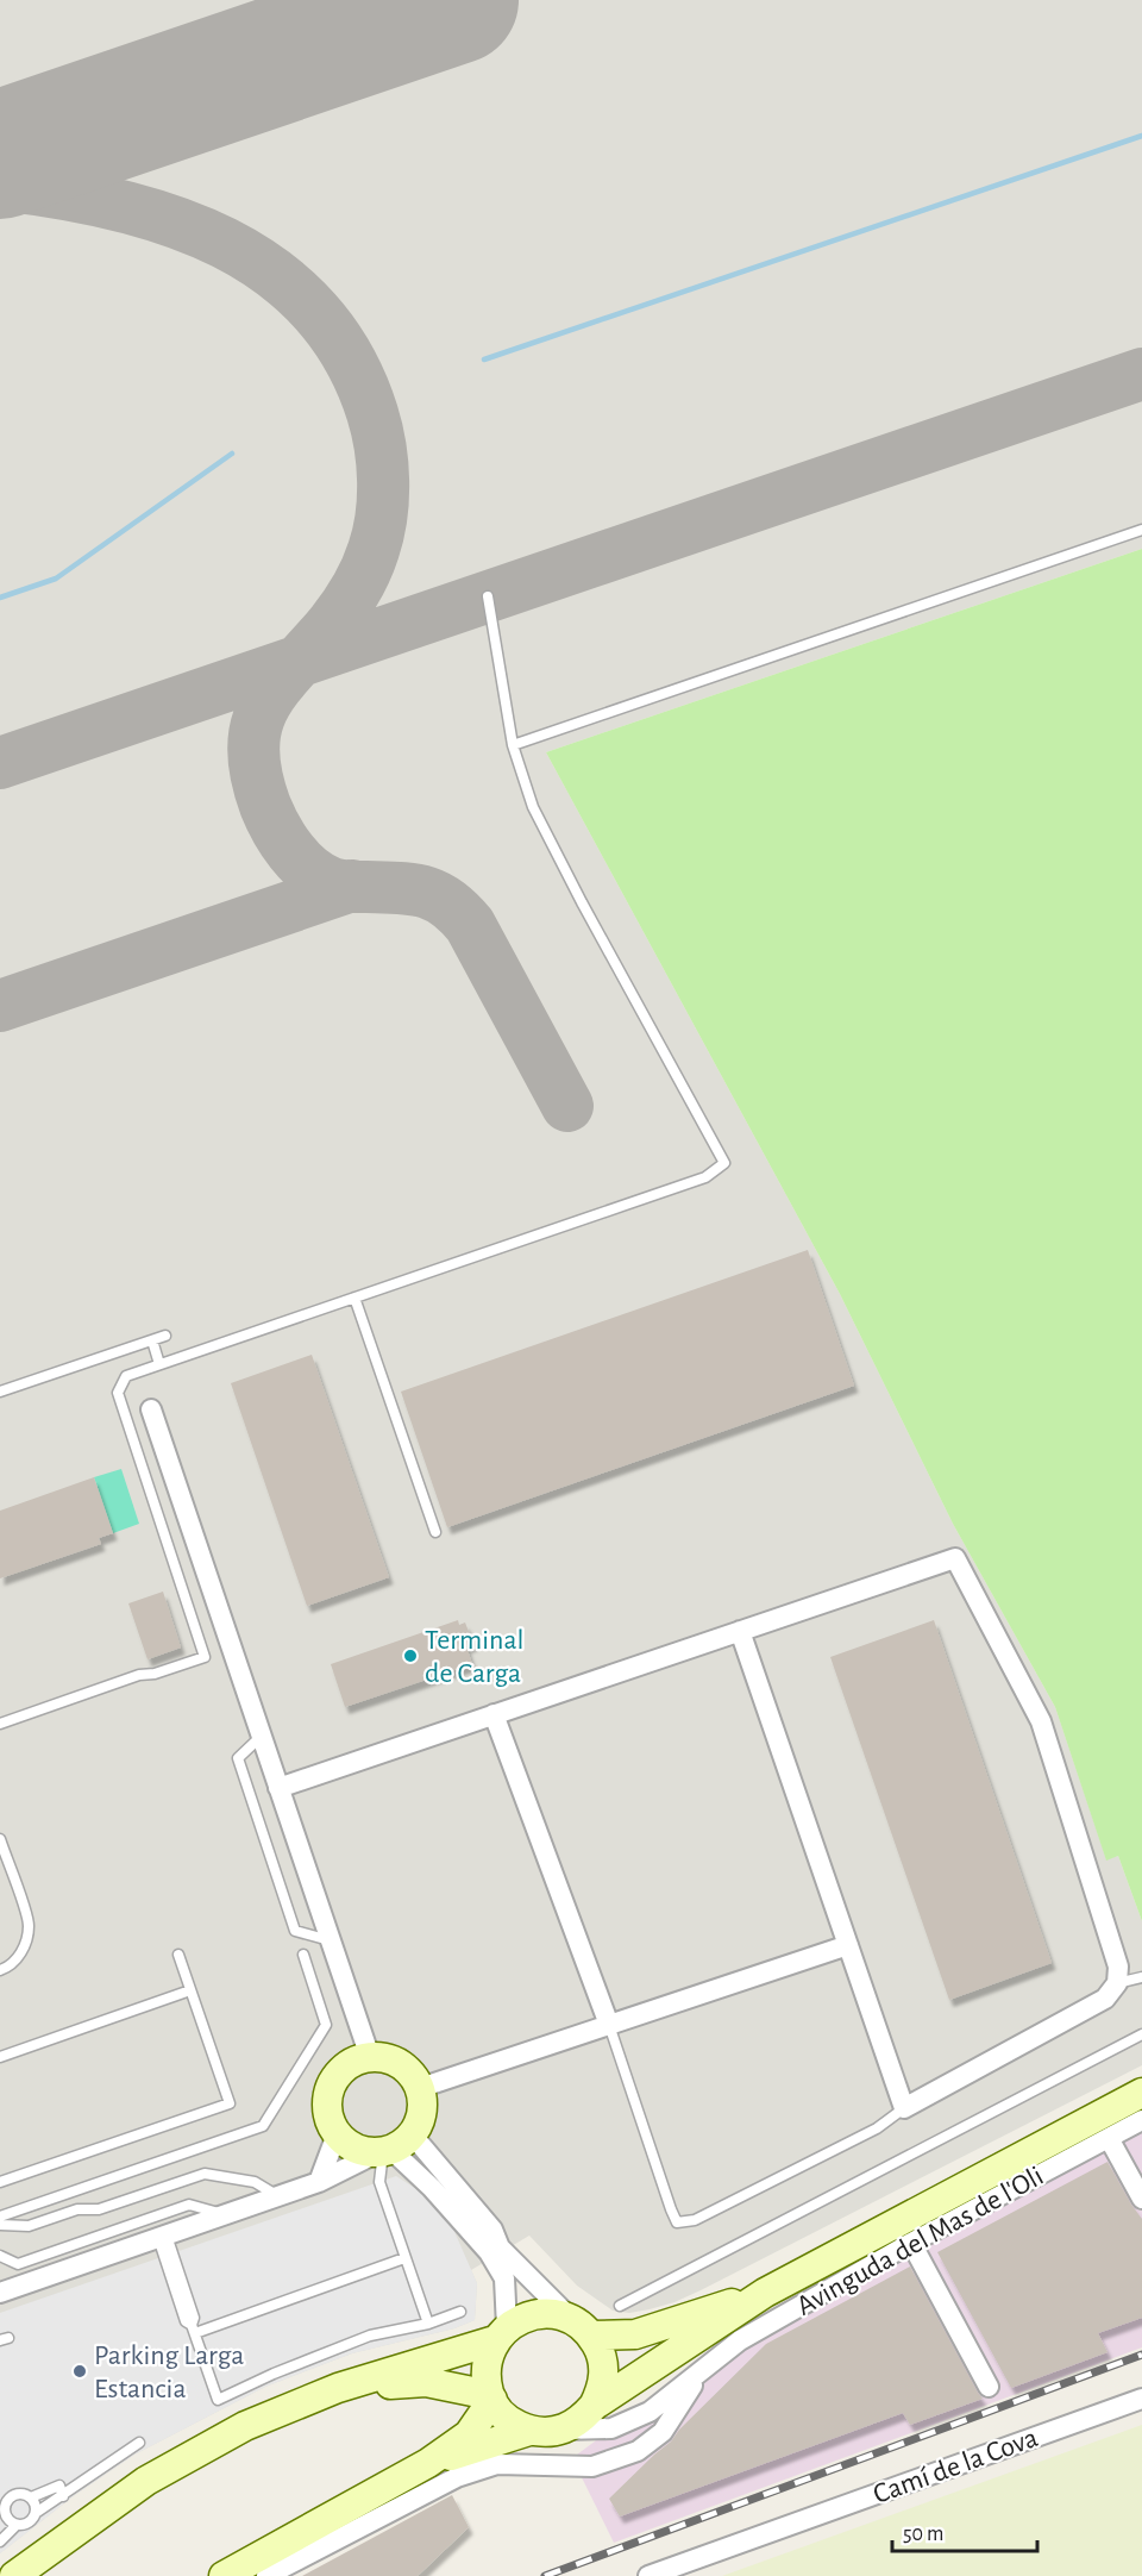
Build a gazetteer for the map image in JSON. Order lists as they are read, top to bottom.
{
  "streets": {
    "street": ["Avinguda del Mas de l'Oli", "Camí de la Cova"]
  },
  "places": ["Terminal de Carga", "Parking Larga Estancia"],
  "scale_bar": "50 m"
}
